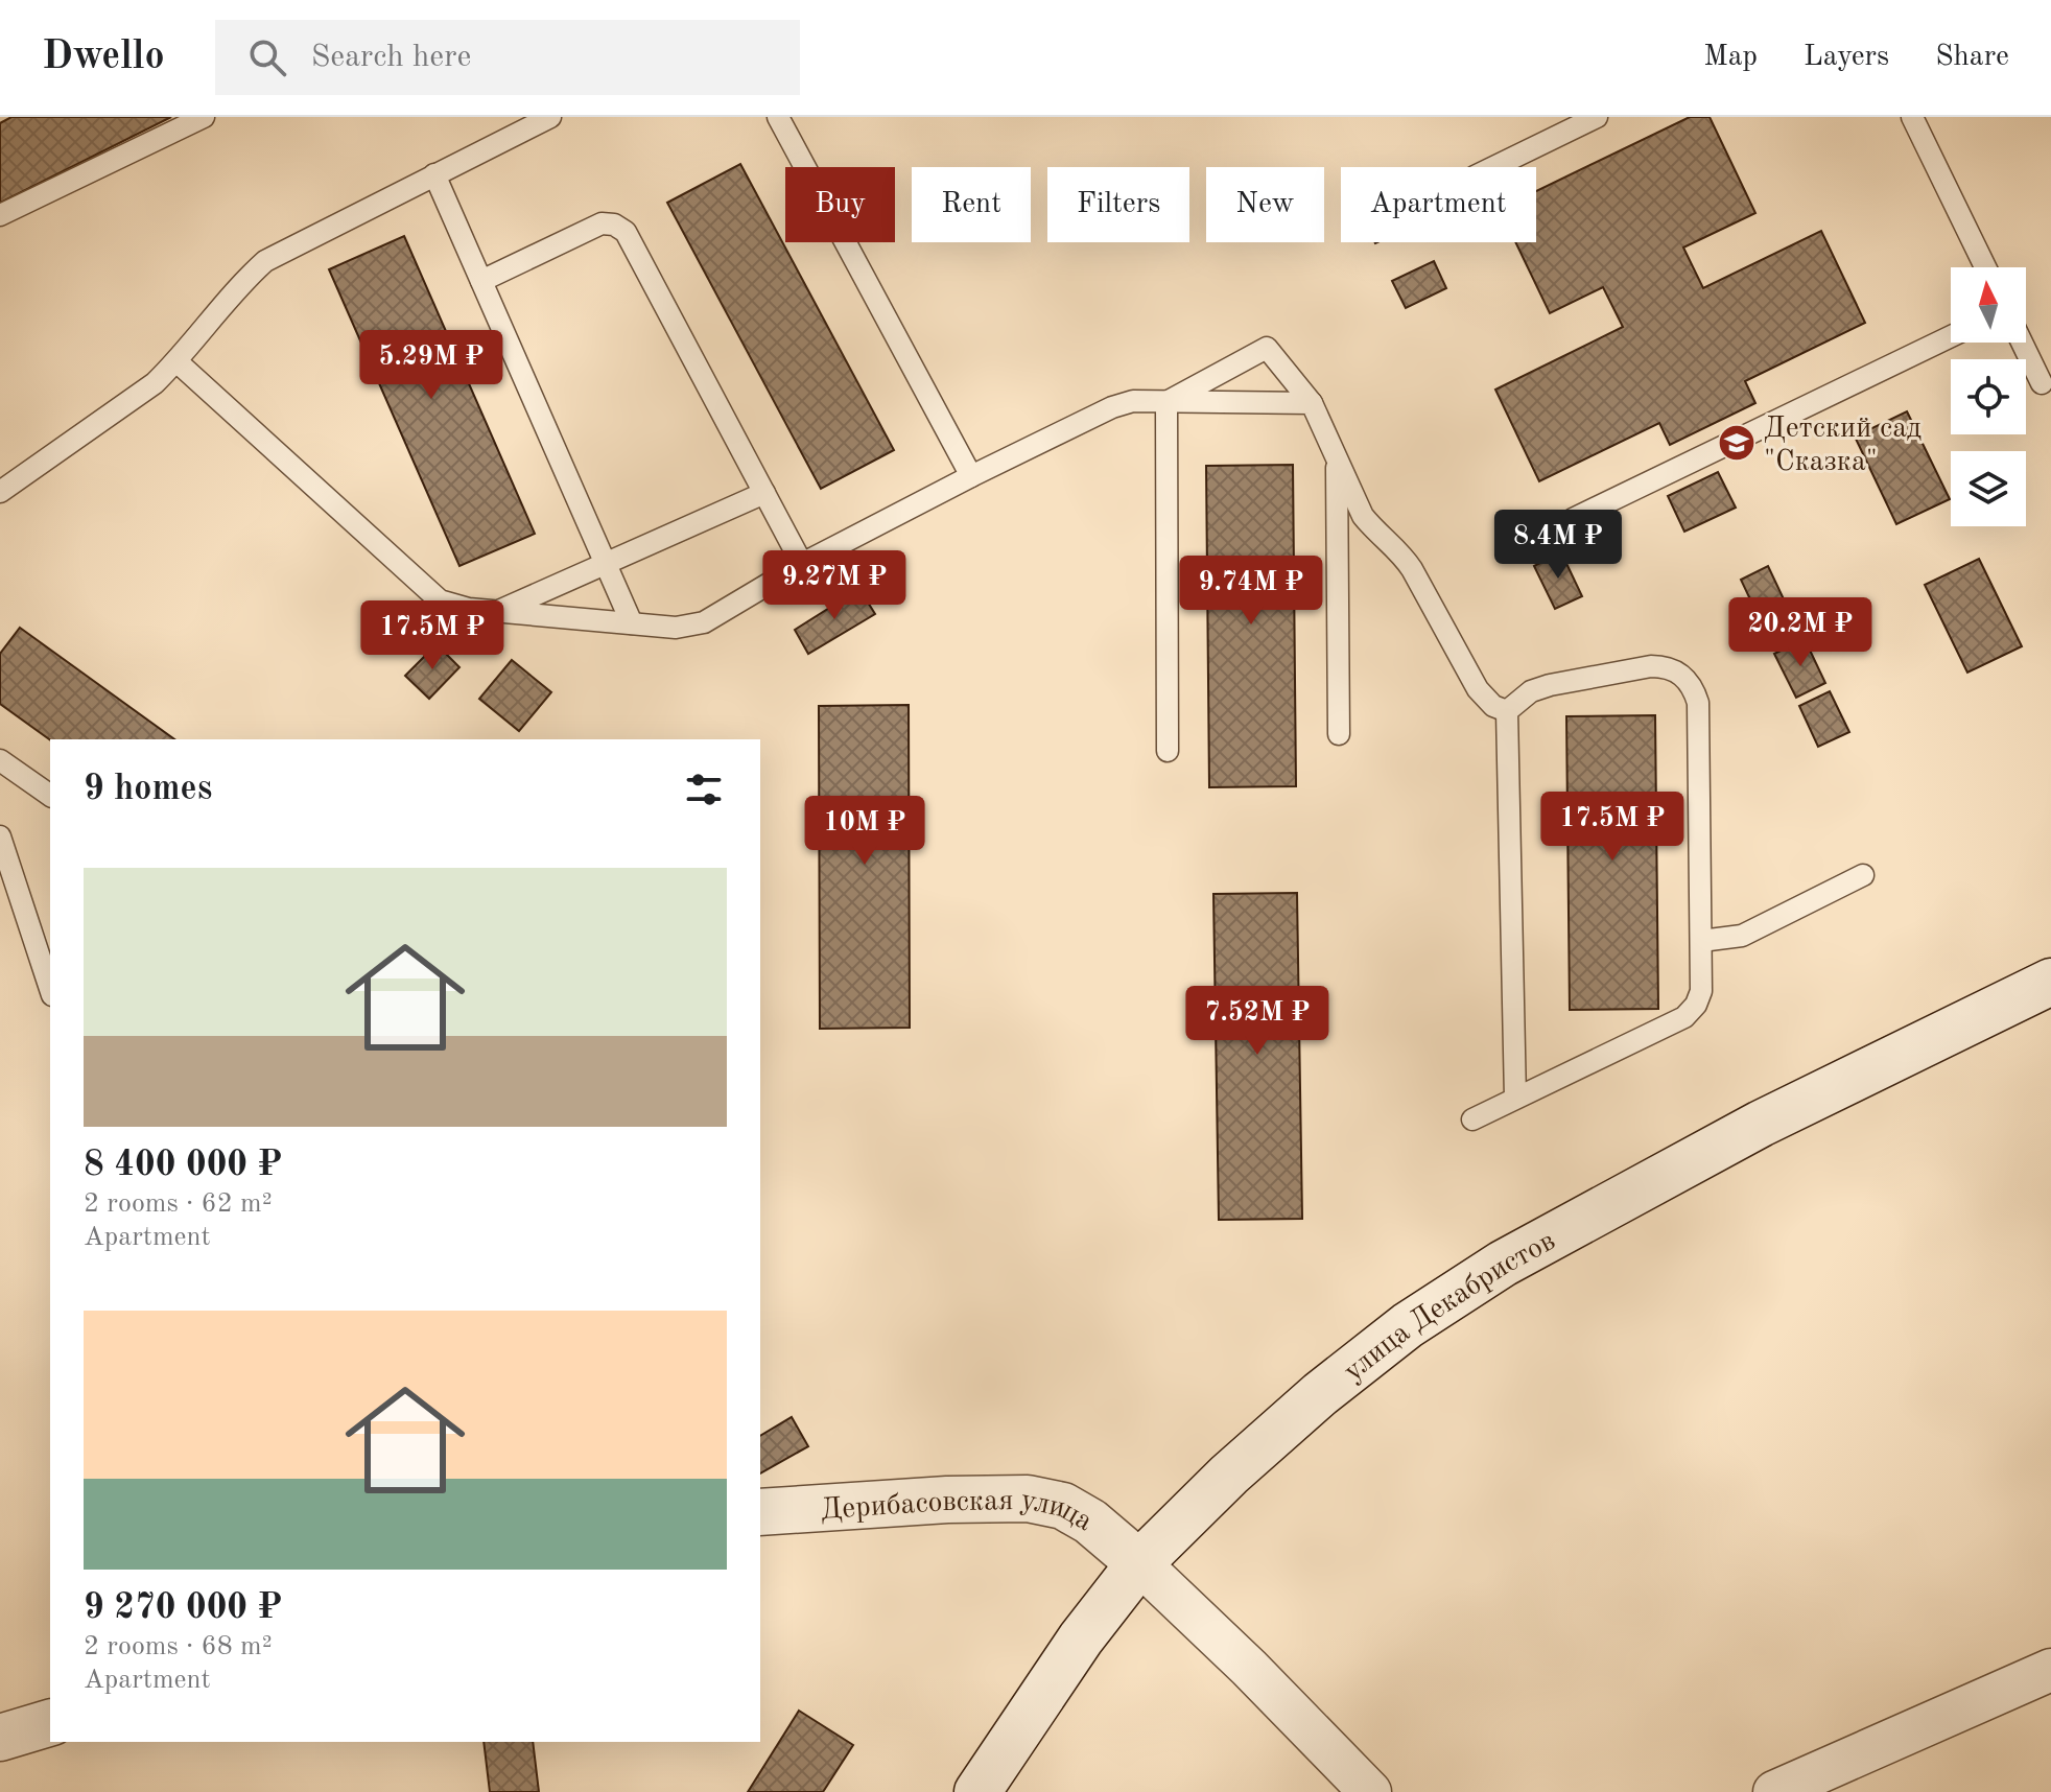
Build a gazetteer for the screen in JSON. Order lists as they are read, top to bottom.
{
  "streets": {
    "main road": ["улица Декабристов", "Дерибасовская улица"]
  },
  "crossings": [
    ["улица Декабристов", "Дерибасовская улица"]
  ],
  "places": {
    "school or university": ["Детский сад \"Сказка\""]
  },
  "north": "top",
  "page": {
    "header": "Dwello",
    "search": "Search here",
    "nav": ["Map", "Layers", "Share"],
    "chip": [
      "Buy",
      "Rent",
      "Filters",
      "New",
      "Apartment"
    ],
    "price": [
      "5.29M ₽",
      "8.4M ₽",
      "9.27M ₽",
      "9.74M ₽",
      "20.2M ₽",
      "17.5M ₽",
      "17.5M ₽",
      "10M ₽",
      "7.52M ₽"
    ],
    "heading": "9 homes",
    "list": [
      {
        "name": "8 400 000 ₽",
        "note": "2 rooms · 62 m² · Apartment"
      },
      {
        "name": "9 270 000 ₽",
        "note": "2 rooms · 68 m² · Apartment"
      }
    ]
  }
}
